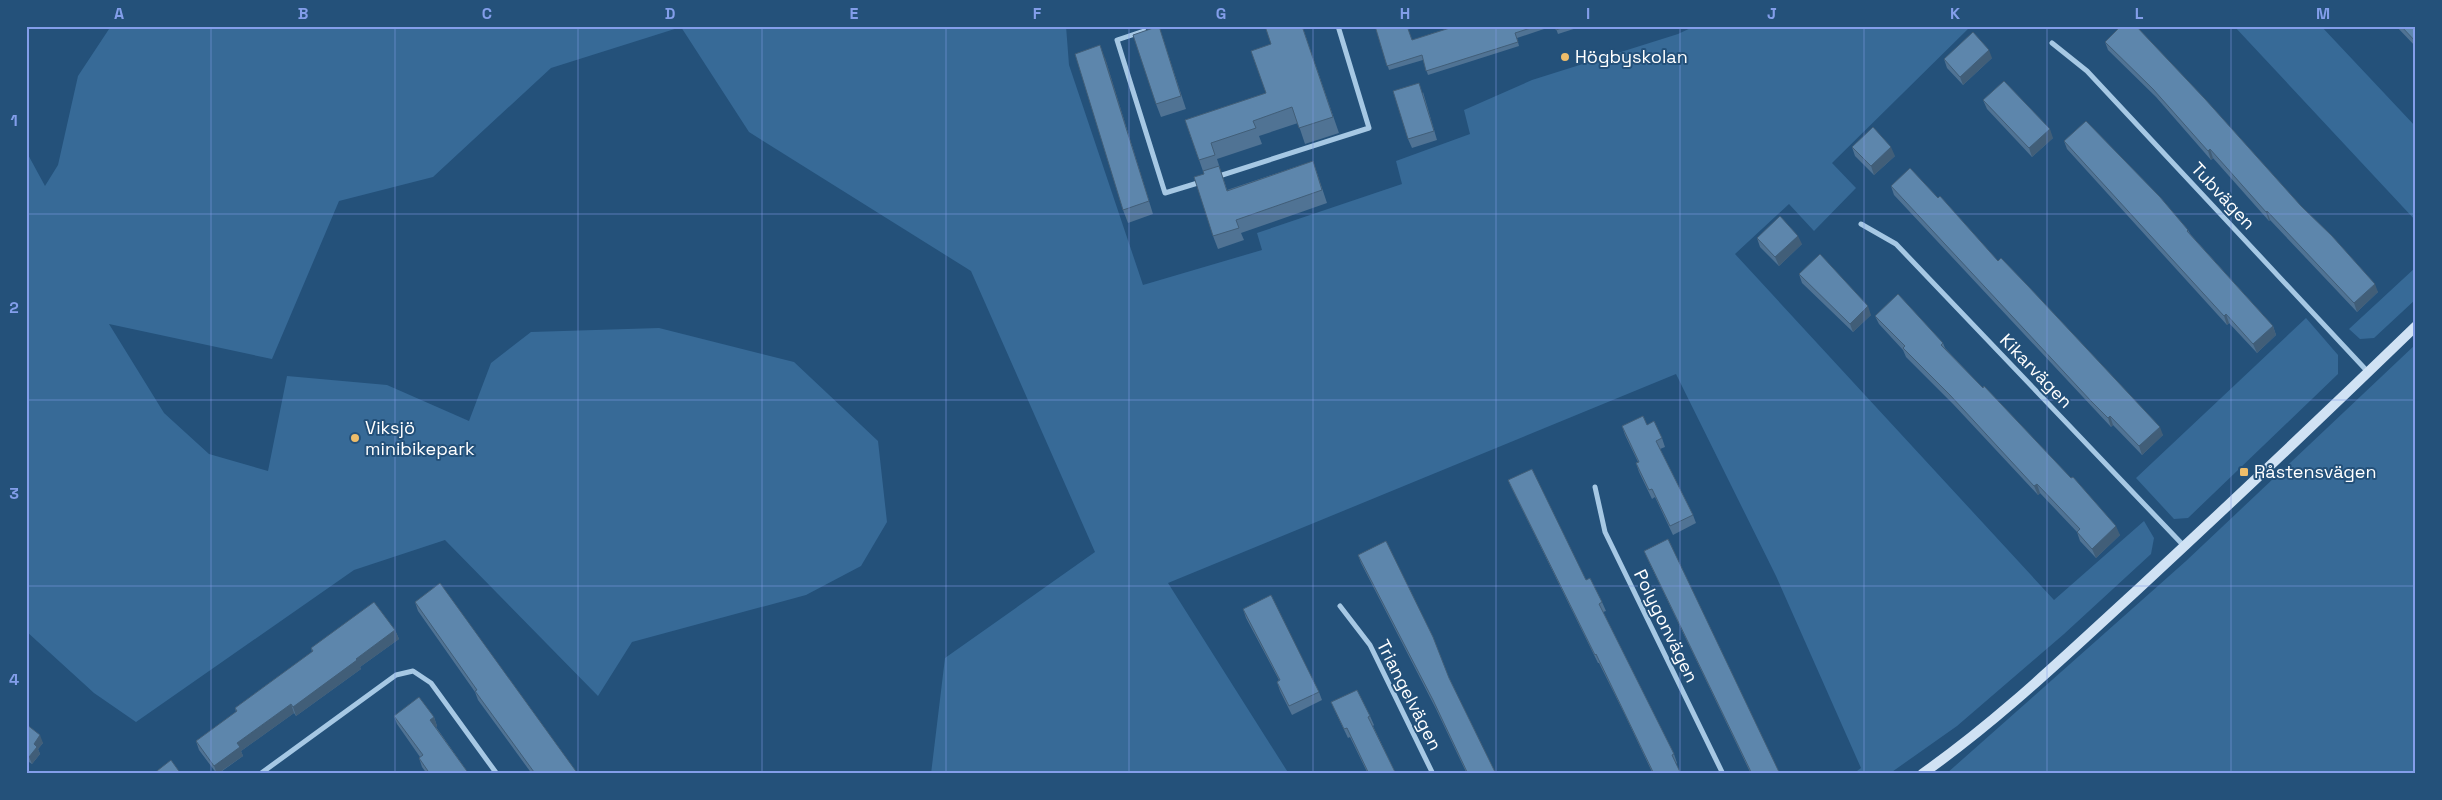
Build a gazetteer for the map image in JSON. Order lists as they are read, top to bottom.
{
  "streets": {
    "street": [
      "Tubvägen",
      "Kikarvägen",
      "Polygonvägen",
      "Triangelvägen"
    ]
  },
  "places": {
    "other": ["Högbyskolan", "Viksjö minibikepark"],
    "transit": ["Råstensvägen"]
  },
  "grid": {
    "columns": [
      "A",
      "B",
      "C",
      "D",
      "E",
      "F",
      "G",
      "H",
      "I",
      "J",
      "K",
      "L",
      "M"
    ],
    "rows": [
      "1",
      "2",
      "3",
      "4"
    ]
  }
}
